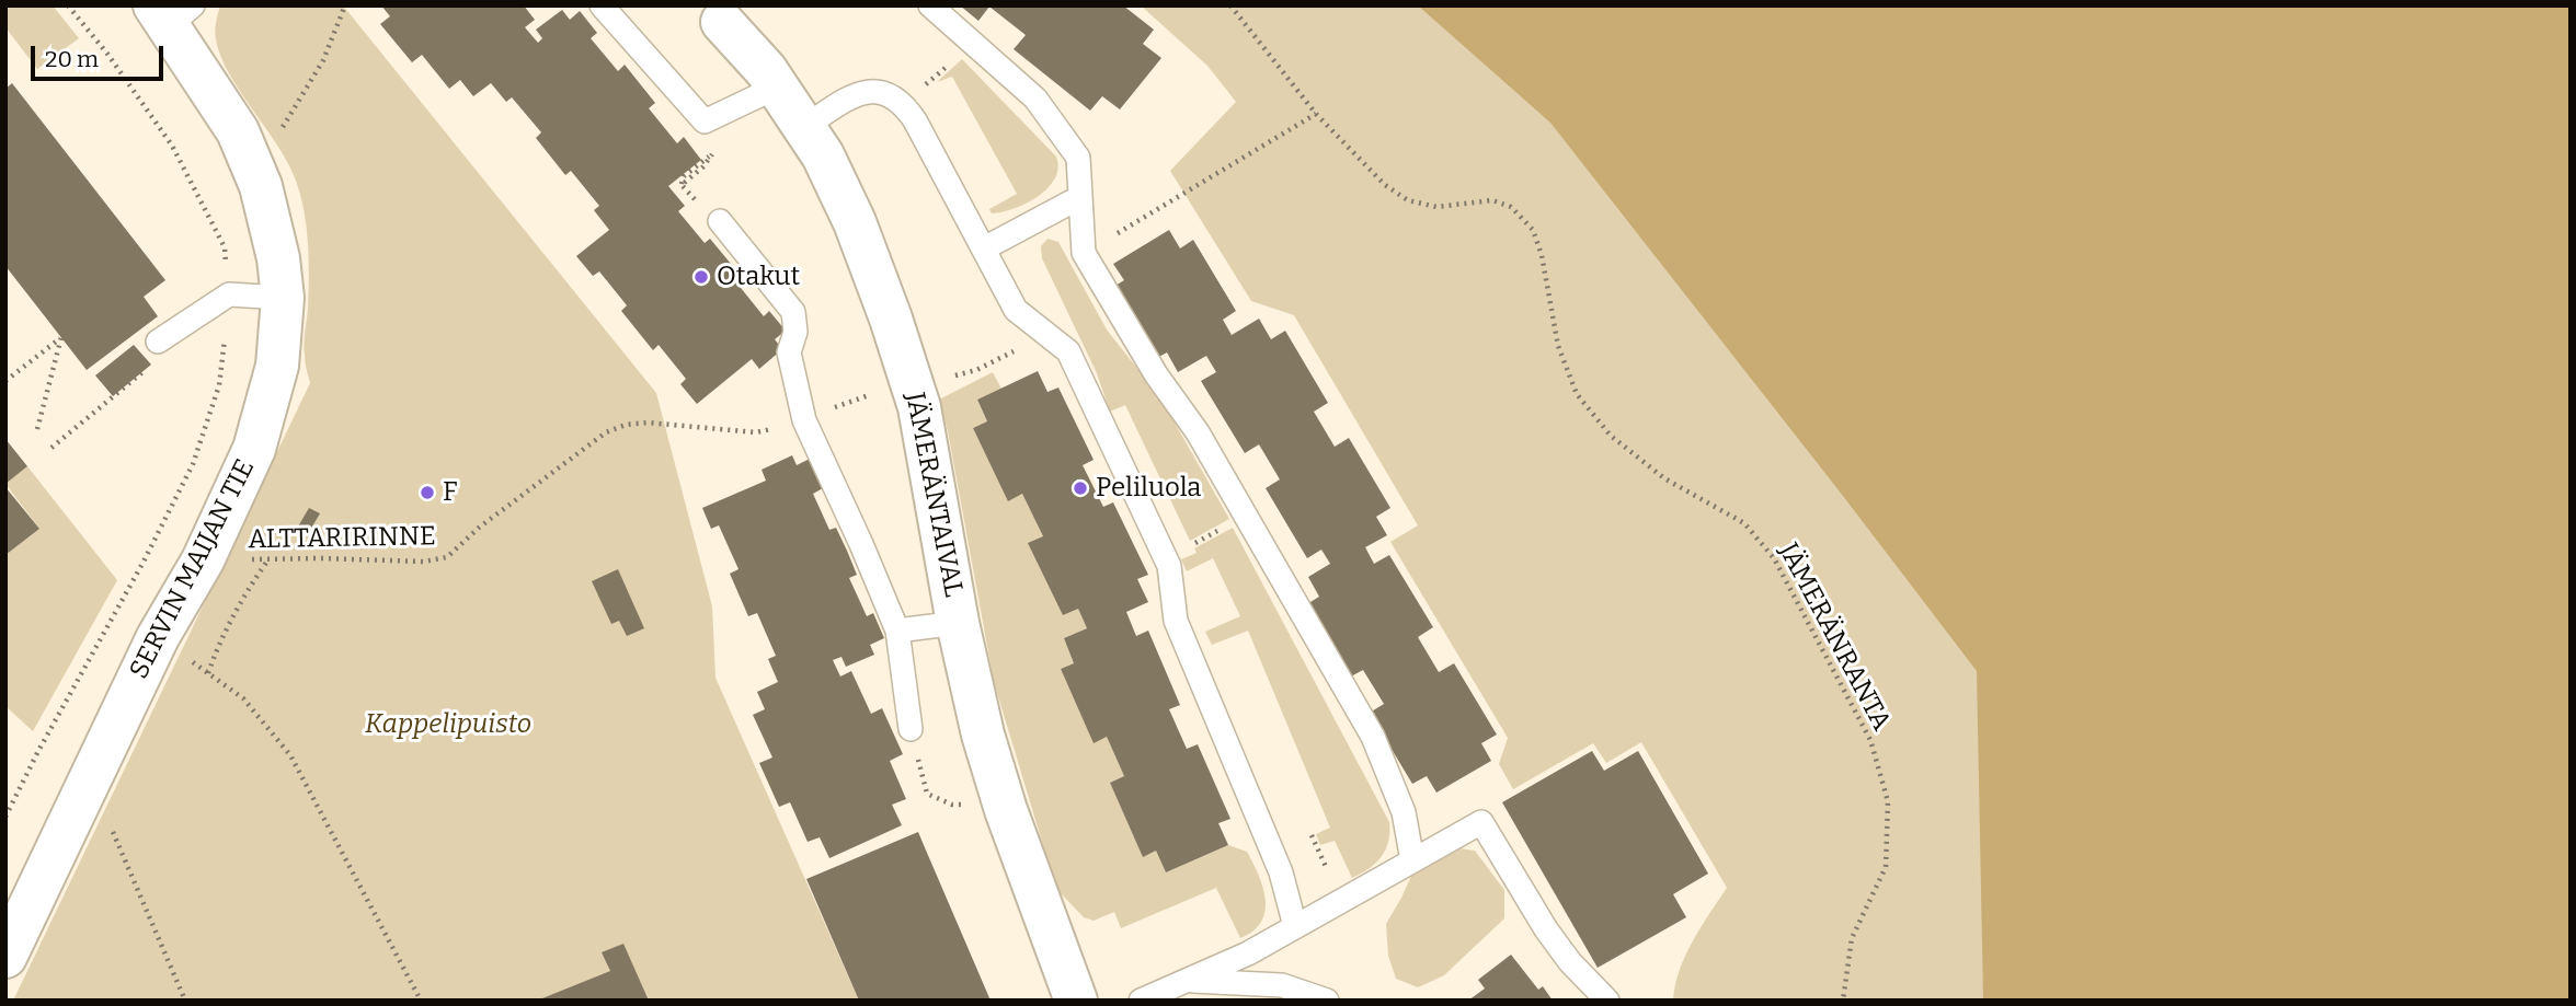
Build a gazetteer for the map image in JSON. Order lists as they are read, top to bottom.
{
  "streets": {
    "street": ["JÄMERÄNTAIVAL", "SERVIN MAIJAN TIE"],
    "path": ["ALTTARIRINNE", "JÄMERÄNRANTA"]
  },
  "crossings": [
    ["ALTTARIRINNE", "SERVIN MAIJAN TIE"]
  ],
  "parks": ["Kappelipuisto"],
  "places": ["Otakut", "Peliluola", "F"],
  "scale_bar": "20 m"
}
